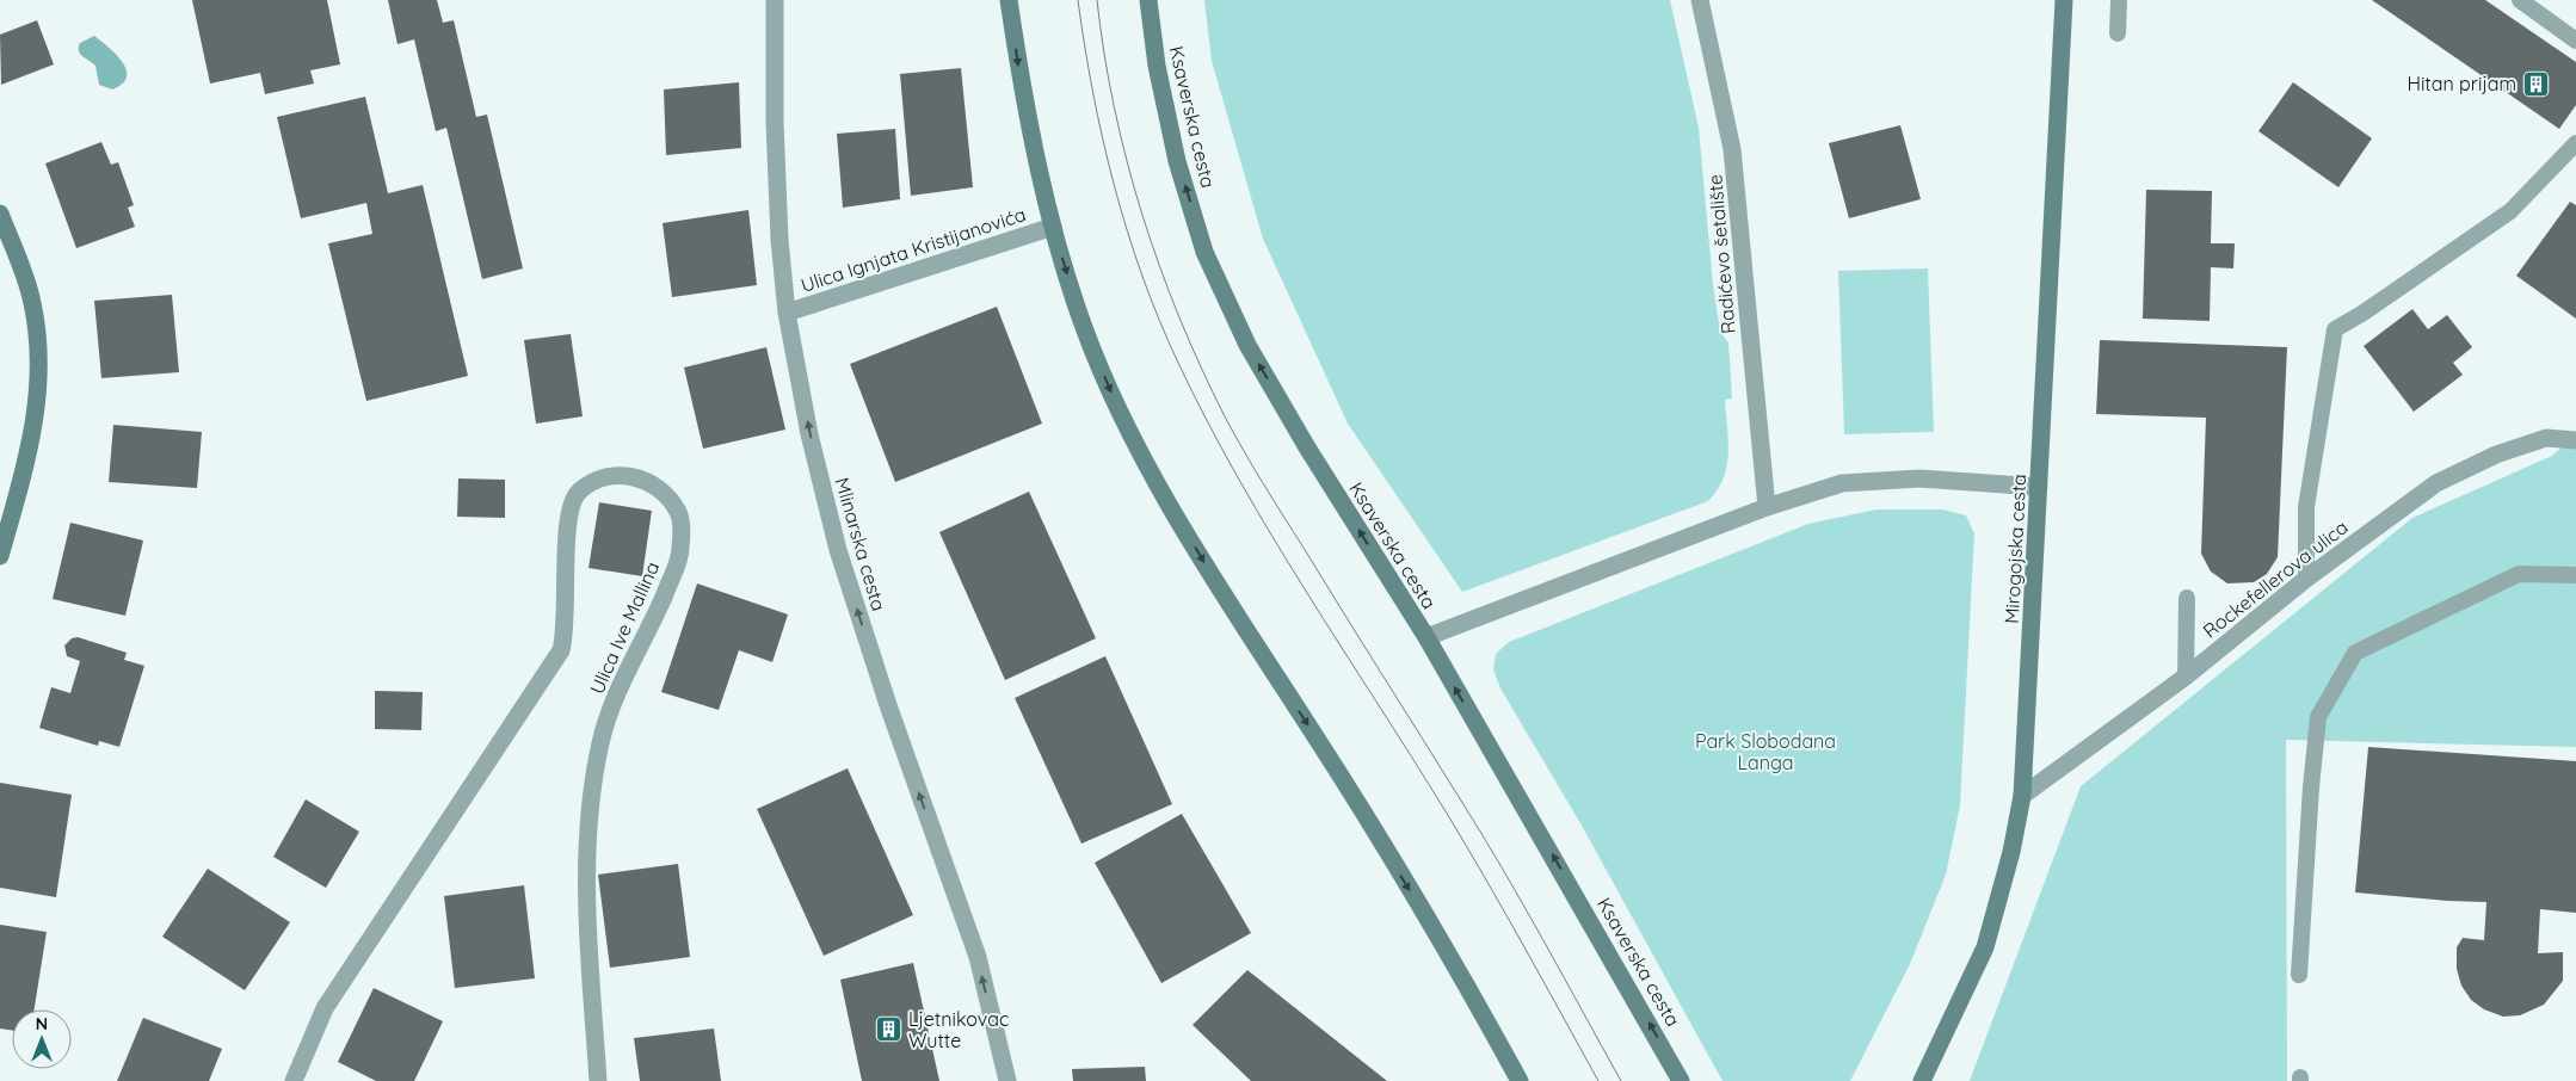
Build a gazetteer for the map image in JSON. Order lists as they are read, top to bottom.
{
  "streets": {
    "main road": ["Ksaverska cesta", "Mirogojska cesta"],
    "street": [
      "Ulica Ignjata Kristijanovića",
      "Radićevo šetalište",
      "Mlinarska cesta",
      "Rockefellerova ulica",
      "Ulica Ive Mallina"
    ]
  },
  "crossings": [
    ["Ulica Ignjata Kristijanovića", "Mlinarska cesta"],
    ["Mirogojska cesta", "Rockefellerova ulica"]
  ],
  "one_way": ["Mlinarska cesta"],
  "parks": ["Park Slobodana Langa"],
  "places": {
    "building": ["Hitan prijam", "Ljetnikovac Wutte"]
  },
  "north": "top"
}
